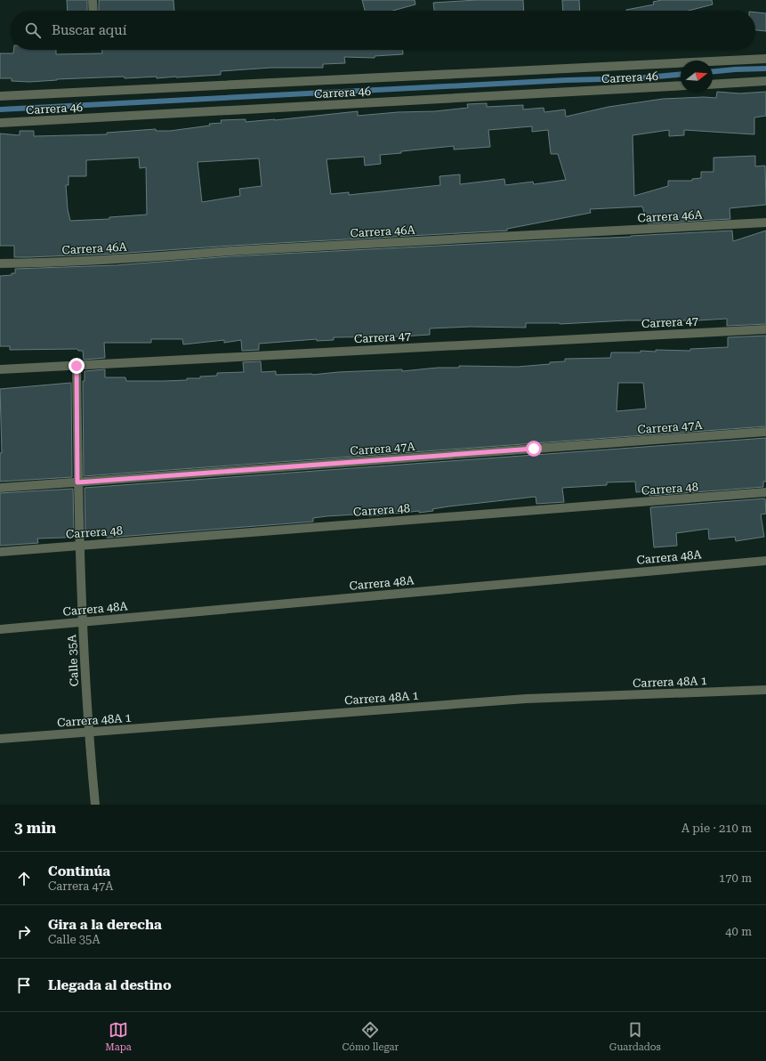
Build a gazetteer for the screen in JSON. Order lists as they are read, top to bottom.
{
  "streets": {
    "street": [
      "Carrera 46",
      "Carrera 46A",
      "Carrera 47",
      "Carrera 47A",
      "Carrera 48",
      "Carrera 48A",
      "Calle 35A",
      "Carrera 48A 1"
    ]
  },
  "crossings": [
    ["Carrera 47", "Calle 35A"],
    ["Carrera 47A", "Calle 35A"],
    ["Carrera 48", "Calle 35A"],
    ["Carrera 48A", "Calle 35A"],
    ["Calle 35A", "Carrera 48A 1"]
  ],
  "north": "right",
  "page": {
    "search": "Buscar aquí",
    "heading": ["3 min", "A pie · 210 m"],
    "list": [
      ["Continúa", "Carrera 47A", "170 m"],
      ["Gira a la derecha", "Calle 35A", "40 m"],
      "Llegada al destino"
    ],
    "nav": ["Mapa", "Cómo llegar", "Guardados"]
  }
}
